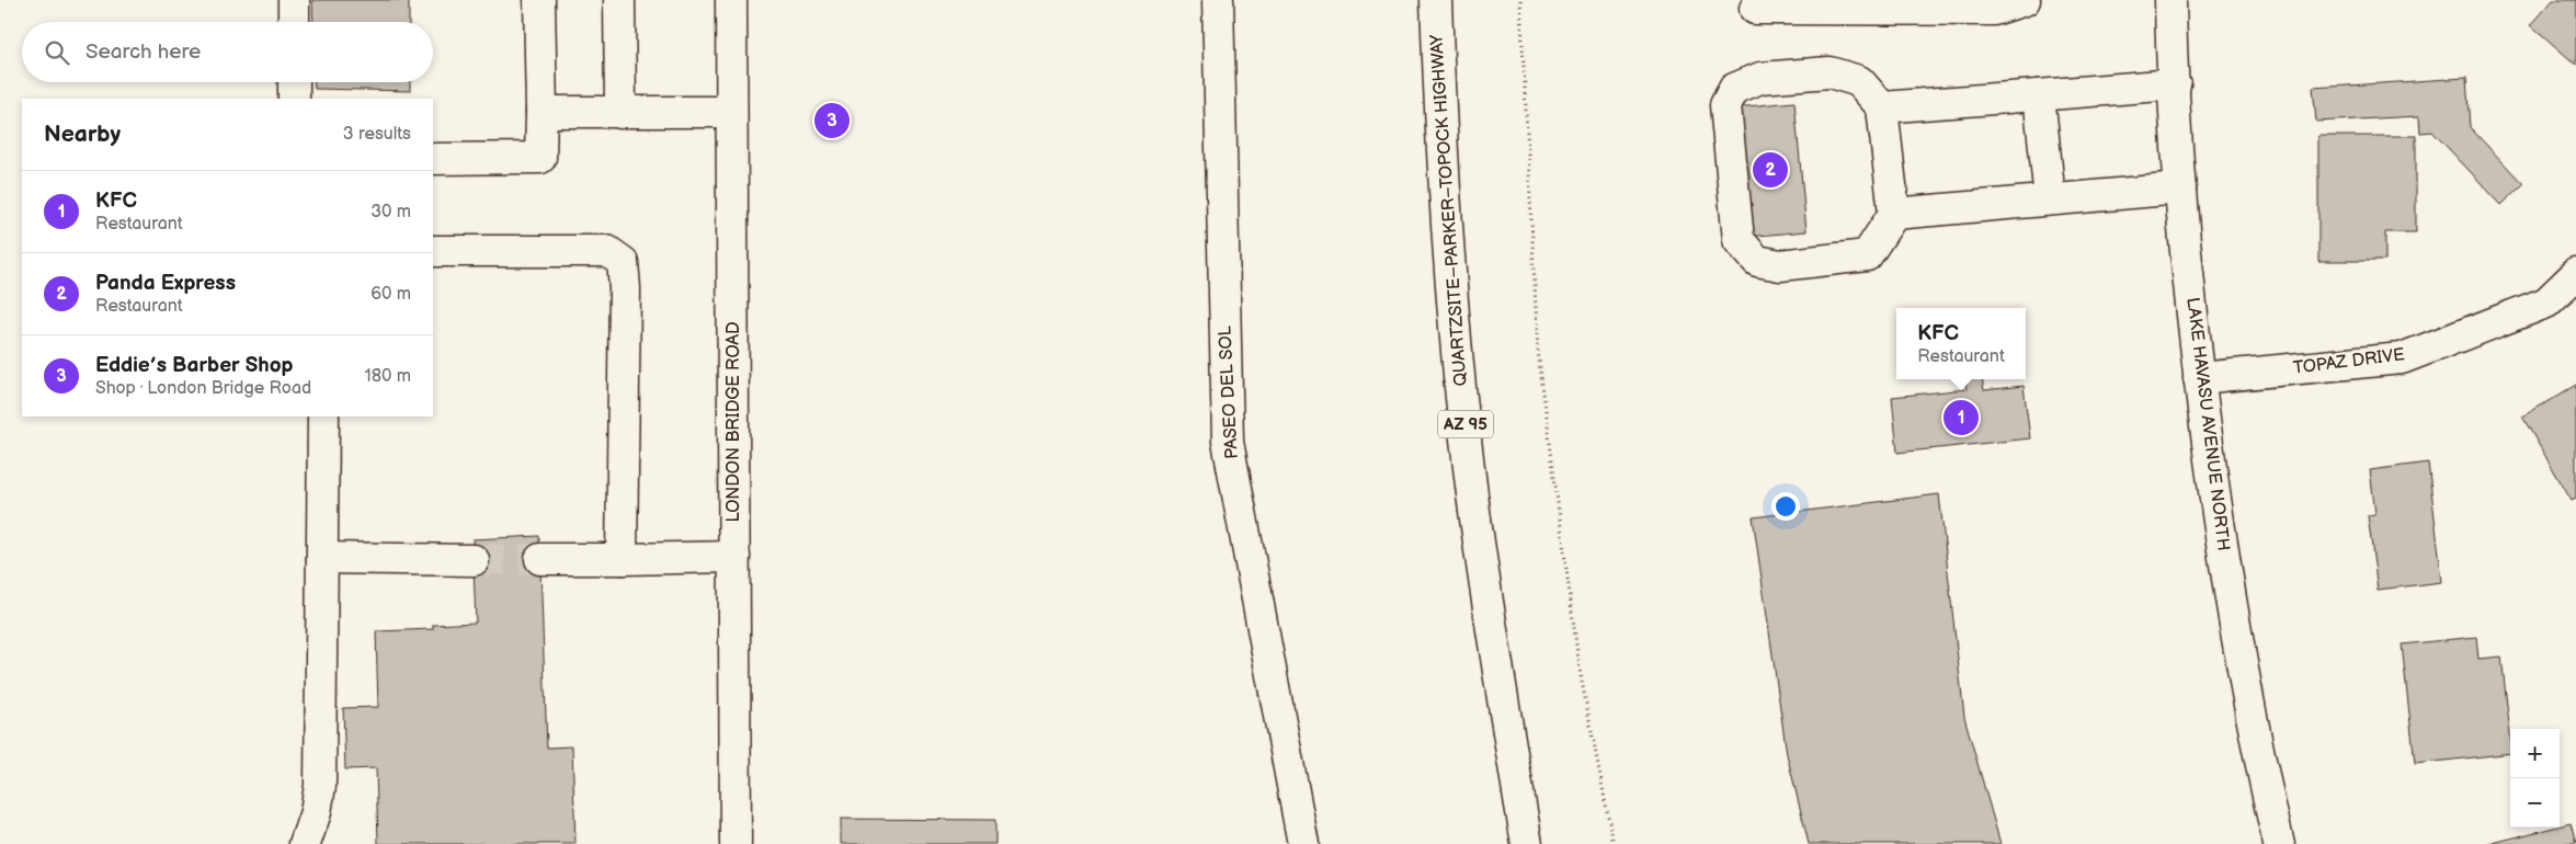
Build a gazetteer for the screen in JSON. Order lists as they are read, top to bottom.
{
  "streets": {
    "main road": [
      "QUARTZSITE–PARKER–TOPOCK HIGHWAY",
      "TOPAZ DRIVE",
      "PASEO DEL SOL",
      "LONDON BRIDGE ROAD",
      "AZ 95",
      "LAKE HAVASU AVENUE NORTH"
    ]
  },
  "crossings": [
    ["TOPAZ DRIVE", "LAKE HAVASU AVENUE NORTH"]
  ],
  "page": {
    "search": "Search here",
    "heading": ["Nearby", "3 results"],
    "pins": ["3", "2", "1"],
    "list": [
      {
        "mark": "1",
        "name": "KFC",
        "note": "Restaurant",
        "value": "30 m"
      },
      {
        "mark": "2",
        "name": "Panda Express",
        "note": "Restaurant",
        "value": "60 m"
      },
      {
        "mark": "3",
        "name": "Eddie’s Barber Shop",
        "note": "Shop · London Bridge Road",
        "value": "180 m"
      }
    ],
    "popup": ["KFC", "Restaurant"],
    "map_buttons": ["+", "−"]
  }
}
